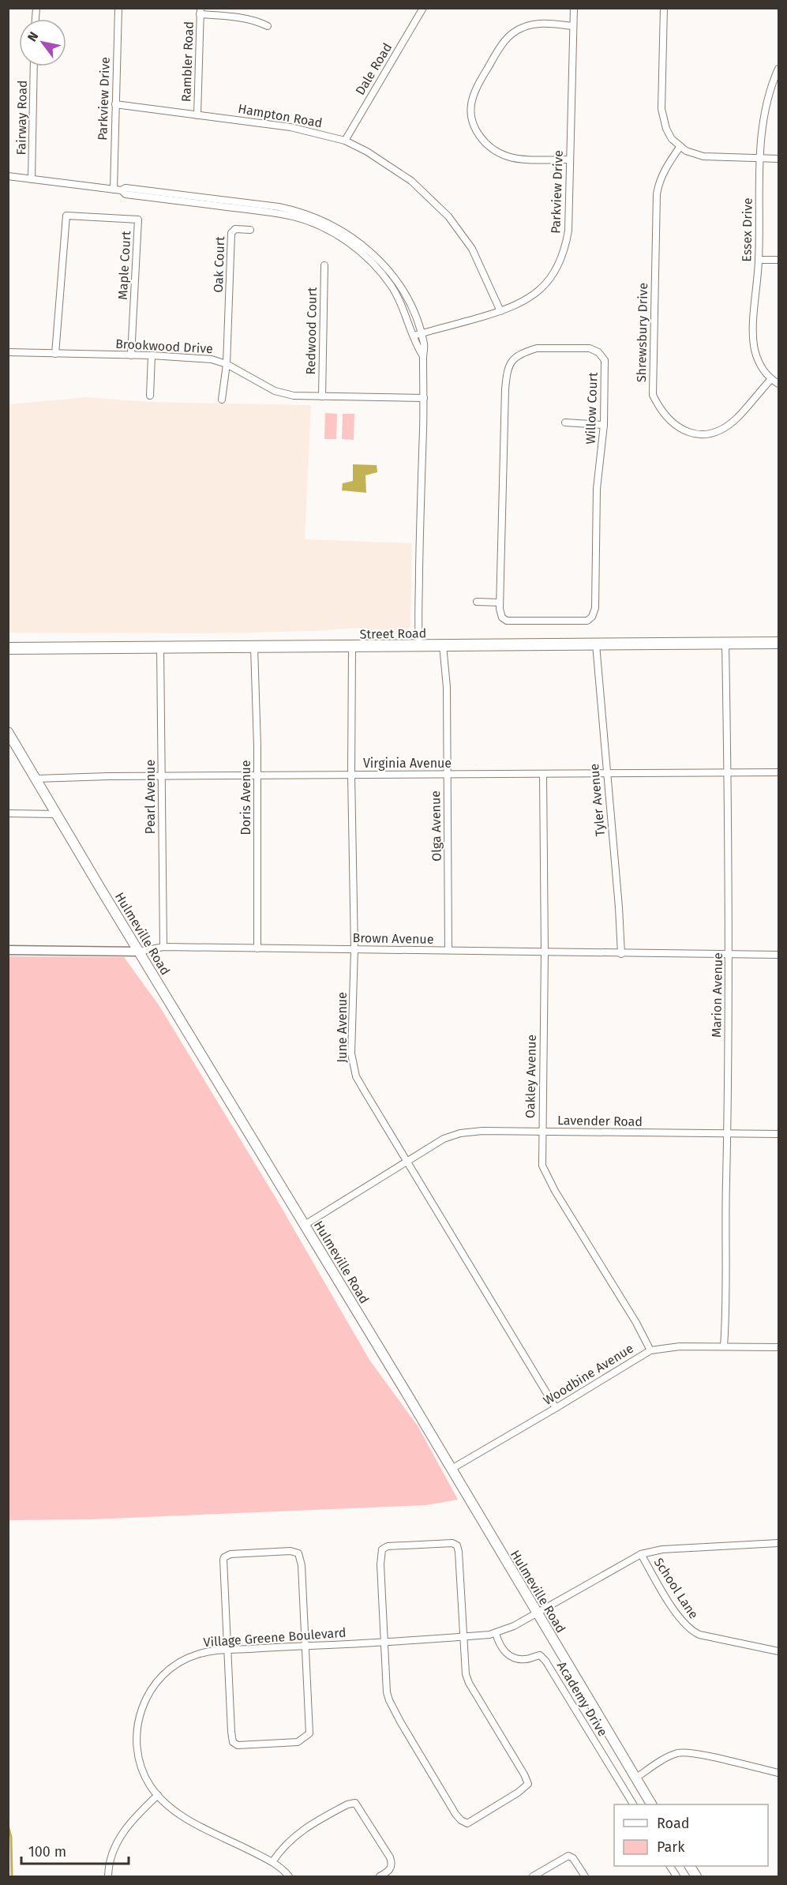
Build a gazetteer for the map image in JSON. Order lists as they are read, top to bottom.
{
  "streets": {
    "main road": ["Street Road", "Hulmeville Road"],
    "street": [
      "Rambler Road",
      "Dale Road",
      "Parkview Drive",
      "Hampton Road",
      "Fairway Road",
      "Essex Drive",
      "Oak Court",
      "Maple Court",
      "Redwood Court",
      "Shrewsbury Drive",
      "Brookwood Drive",
      "Willow Court",
      "Virginia Avenue",
      "Pearl Avenue",
      "Doris Avenue",
      "Tyler Avenue",
      "Olga Avenue",
      "Brown Avenue",
      "Marion Avenue",
      "June Avenue",
      "Oakley Avenue",
      "Lavender Road",
      "Woodbine Avenue",
      "School Lane",
      "Village Greene Boulevard",
      "Academy Drive"
    ]
  },
  "crossings": [
    ["Rambler Road", "Hampton Road"],
    ["Dale Road", "Hampton Road"],
    ["Parkview Drive", "Hampton Road"],
    ["Essex Drive", "Shrewsbury Drive"],
    ["Oak Court", "Brookwood Drive"],
    ["Maple Court", "Brookwood Drive"],
    ["Redwood Court", "Brookwood Drive"],
    ["Street Road", "Pearl Avenue"],
    ["Street Road", "Doris Avenue"],
    ["Street Road", "Tyler Avenue"],
    ["Street Road", "Olga Avenue"],
    ["Street Road", "Marion Avenue"],
    ["Street Road", "June Avenue"],
    ["Virginia Avenue", "Pearl Avenue"],
    ["Virginia Avenue", "Doris Avenue"],
    ["Virginia Avenue", "Tyler Avenue"],
    ["Virginia Avenue", "Olga Avenue"],
    ["Virginia Avenue", "Hulmeville Road"],
    ["Virginia Avenue", "Marion Avenue"],
    ["Virginia Avenue", "June Avenue"],
    ["Virginia Avenue", "Oakley Avenue"],
    ["Pearl Avenue", "Brown Avenue"],
    ["Doris Avenue", "Brown Avenue"],
    ["Tyler Avenue", "Brown Avenue"],
    ["Olga Avenue", "Brown Avenue"],
    ["Hulmeville Road", "Brown Avenue"],
    ["Hulmeville Road", "Lavender Road"],
    ["Hulmeville Road", "Woodbine Avenue"],
    ["Hulmeville Road", "Village Greene Boulevard"],
    ["Brown Avenue", "Marion Avenue"],
    ["Brown Avenue", "June Avenue"],
    ["Brown Avenue", "Oakley Avenue"],
    ["Marion Avenue", "Lavender Road"],
    ["Marion Avenue", "Woodbine Avenue"],
    ["June Avenue", "Lavender Road"],
    ["June Avenue", "Woodbine Avenue"],
    ["Oakley Avenue", "Lavender Road"],
    ["Oakley Avenue", "Woodbine Avenue"],
    ["School Lane", "Village Greene Boulevard"],
    ["Village Greene Boulevard", "Academy Drive"]
  ],
  "legend": ["Road", "Park"],
  "scale_bar": "100 m",
  "north": "top left"
}
